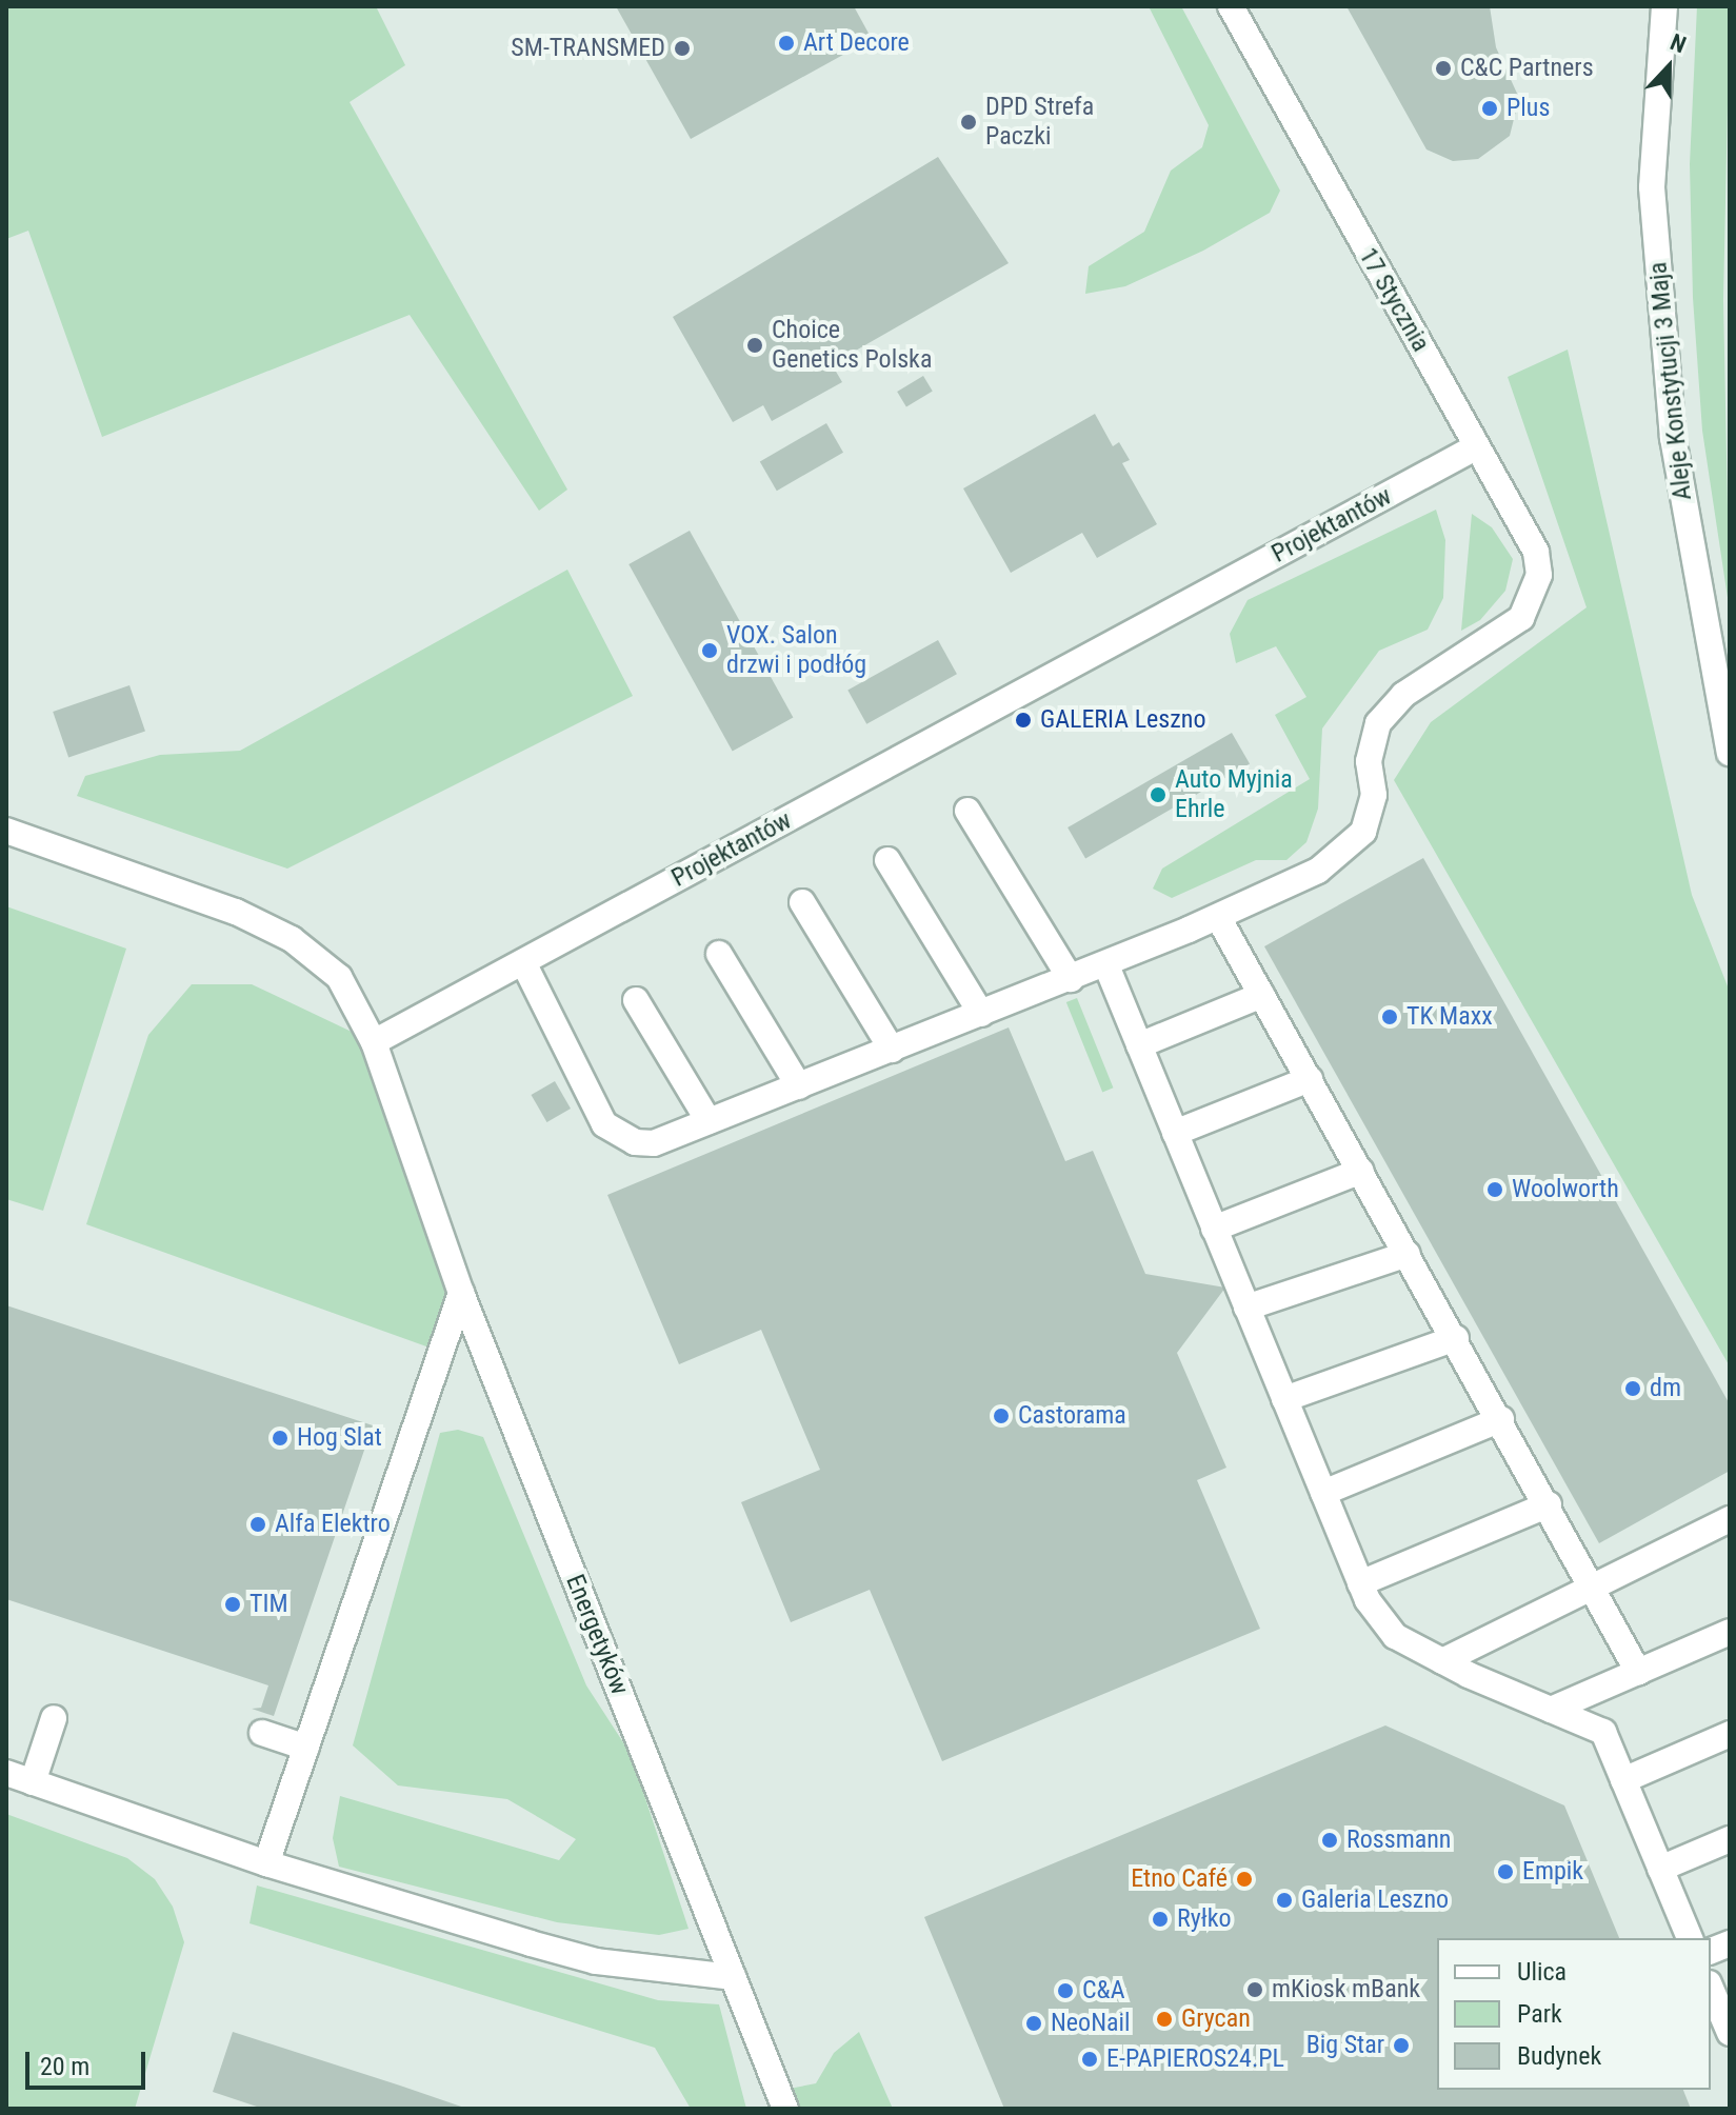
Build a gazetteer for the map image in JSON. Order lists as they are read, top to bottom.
{
  "streets": {
    "street": [
      "17 Stycznia",
      "Aleje Konstytucji 3 Maja",
      "Projektantów",
      "Energetyków"
    ]
  },
  "crossings": [
    ["17 Stycznia", "Projektantów"],
    ["Projektantów", "Energetyków"]
  ],
  "places": [
    "Art Decore",
    "SM-TRANSMED",
    "C&C Partners",
    "Plus",
    "DPD Strefa Paczki",
    "Choice Genetics Polska",
    "VOX. Salon drzwi i podłóg",
    "GALERIA Leszno",
    "Auto Myjnia Ehrle",
    "TK Maxx",
    "Woolworth",
    "dm",
    "Castorama",
    "Hog Slat",
    "Alfa Elektro",
    "TIM",
    "Rossmann",
    "Empik",
    "Etno Café",
    "Galeria Leszno",
    "Ryłko",
    "mKiosk mBank",
    "C&A",
    "Grycan",
    "NeoNail",
    "Big Star",
    "E-PAPIEROS24.PL"
  ],
  "legend": ["Ulica", "Park", "Budynek"],
  "scale_bar": "20 m",
  "north": "top"
}
